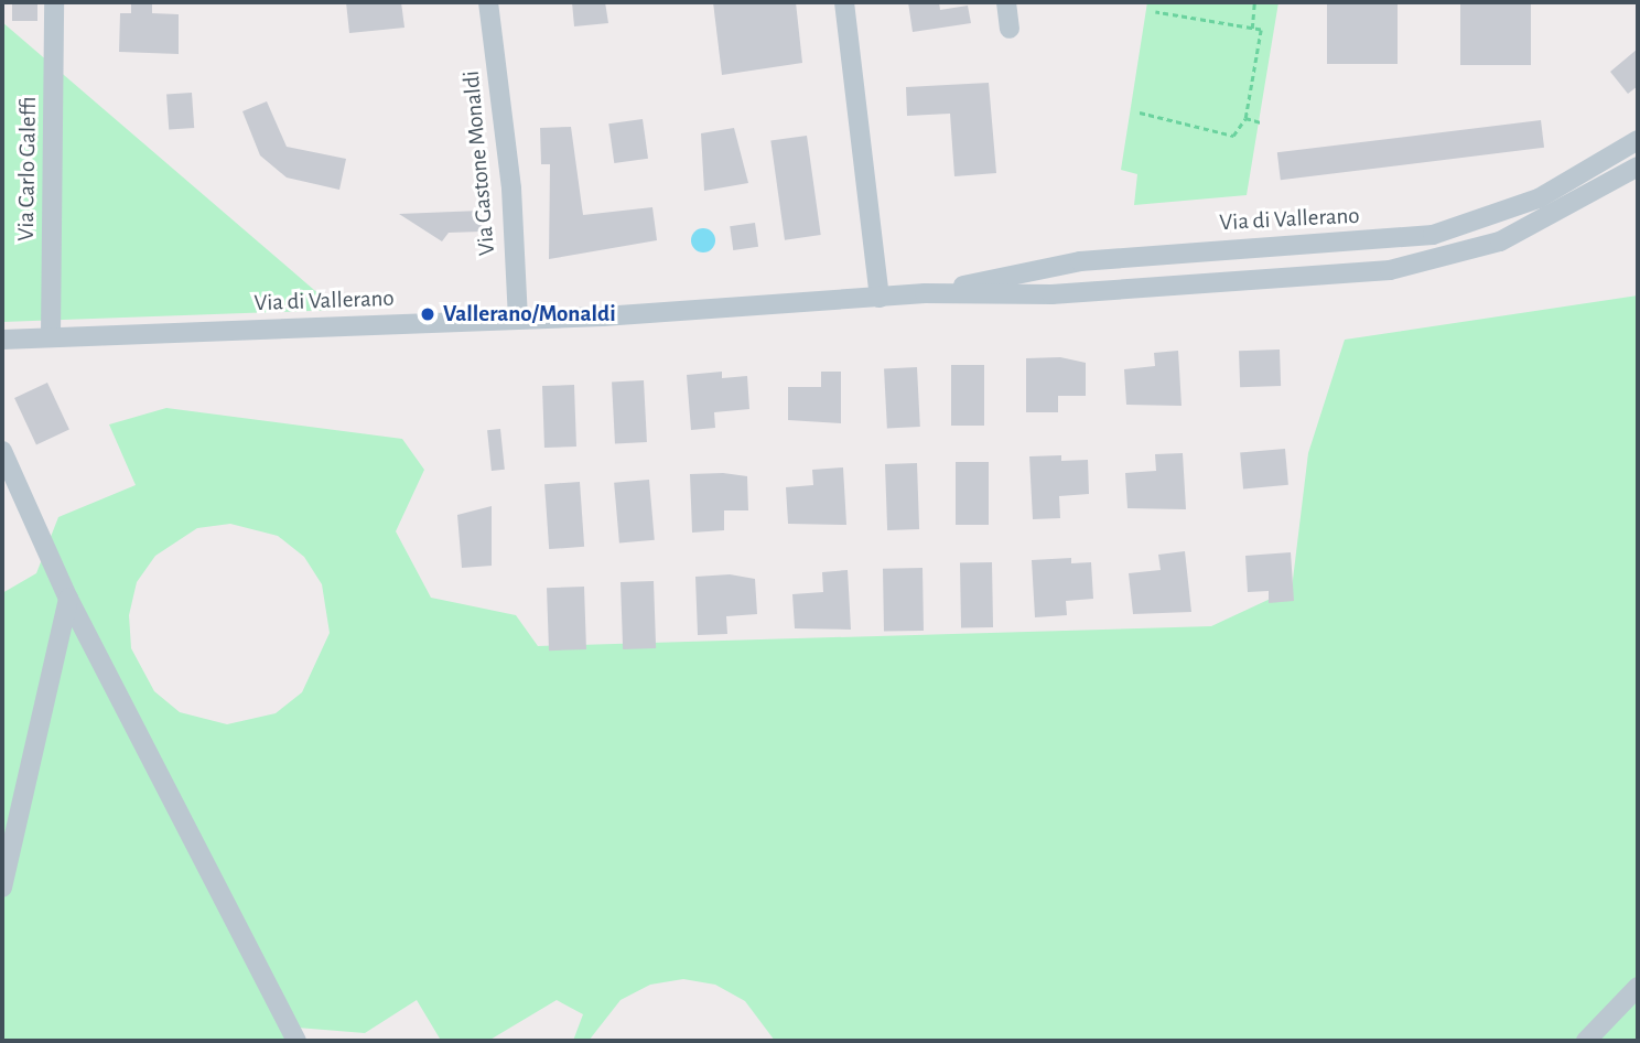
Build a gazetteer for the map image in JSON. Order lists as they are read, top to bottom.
{
  "streets": {
    "street": ["Via Gastone Monaldi", "Via Carlo Galeffi", "Via di Vallerano"]
  },
  "crossings": [
    ["Via Gastone Monaldi", "Via di Vallerano"],
    ["Via Carlo Galeffi", "Via di Vallerano"]
  ],
  "places": ["Vallerano/Monaldi"]
}
